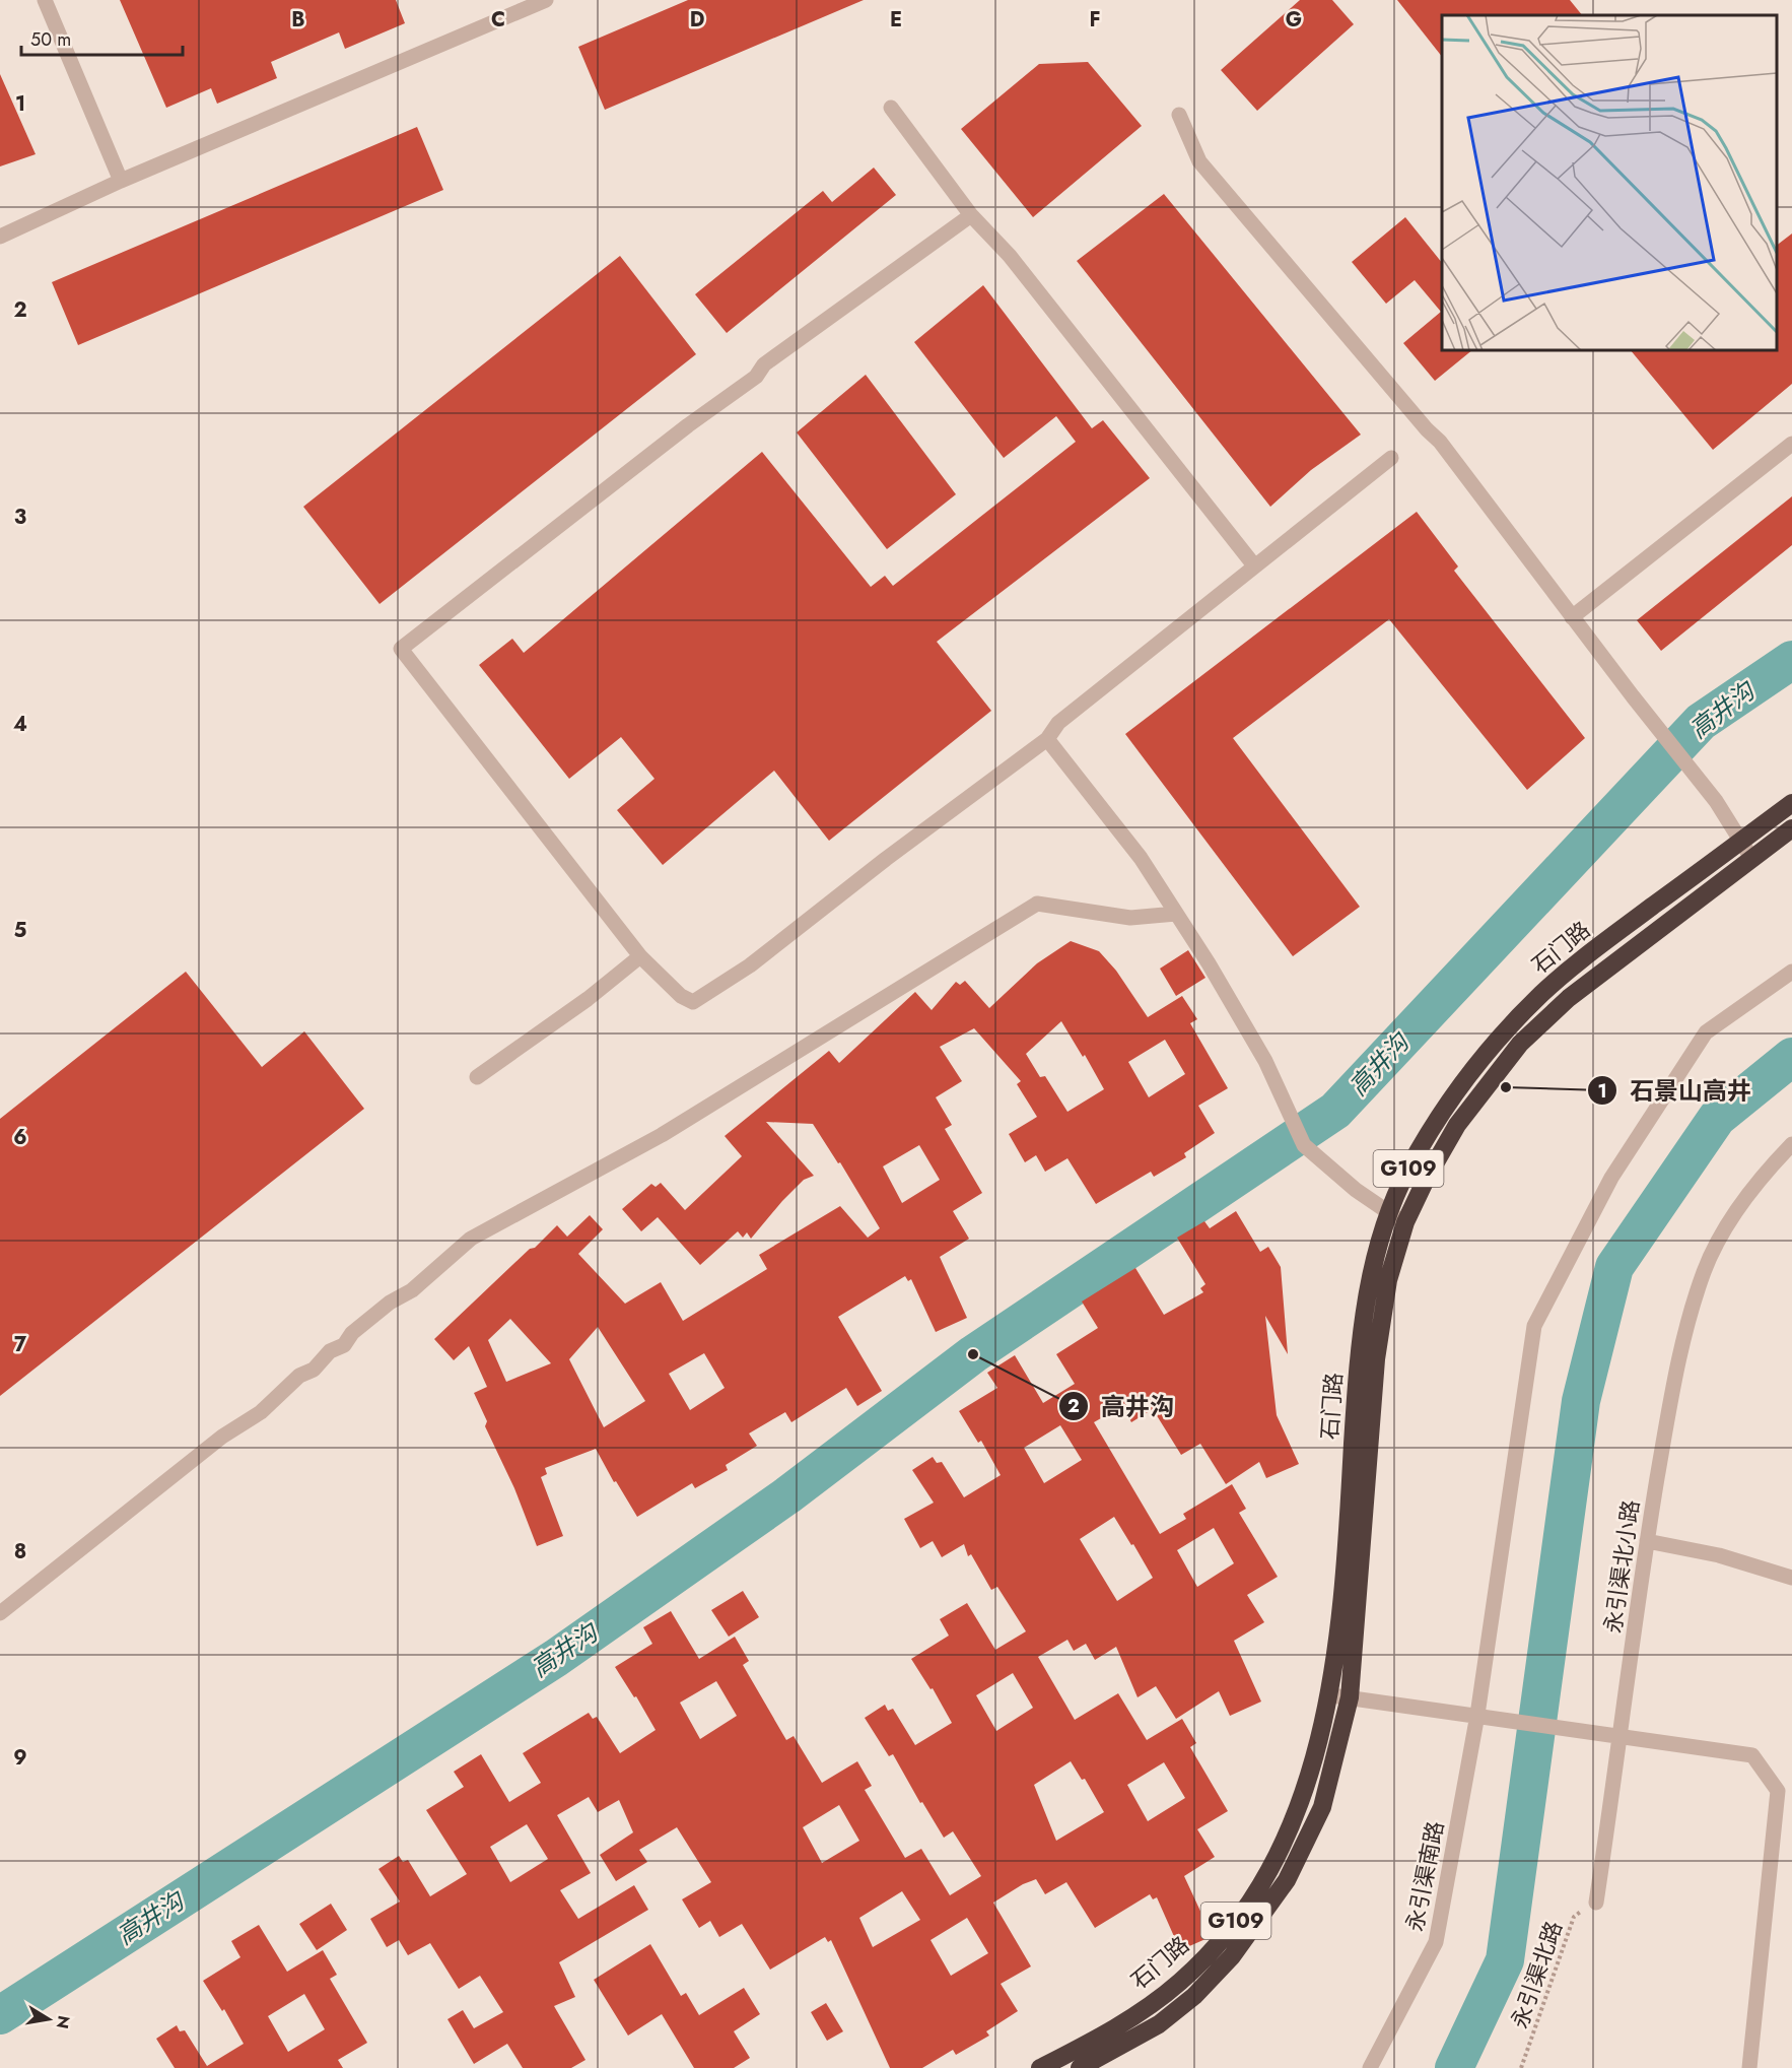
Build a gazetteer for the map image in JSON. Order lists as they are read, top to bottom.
{
  "streets": {
    "highway": ["石门路", "G109"],
    "street": ["永引渠北小路", "永引渠南路"],
    "path": ["永引渠北路"]
  },
  "crossings": [
    ["永引渠北小路", "永引渠北路"]
  ],
  "water": ["高井沟"],
  "places": ["石景山高井", "高井沟"],
  "scale_bar": "50 m",
  "north": "right",
  "grid": {
    "columns": [
      "B",
      "C",
      "D",
      "E",
      "F",
      "G"
    ],
    "rows": [
      "1",
      "2",
      "3",
      "4",
      "5",
      "6",
      "7",
      "8",
      "9"
    ]
  }
}
